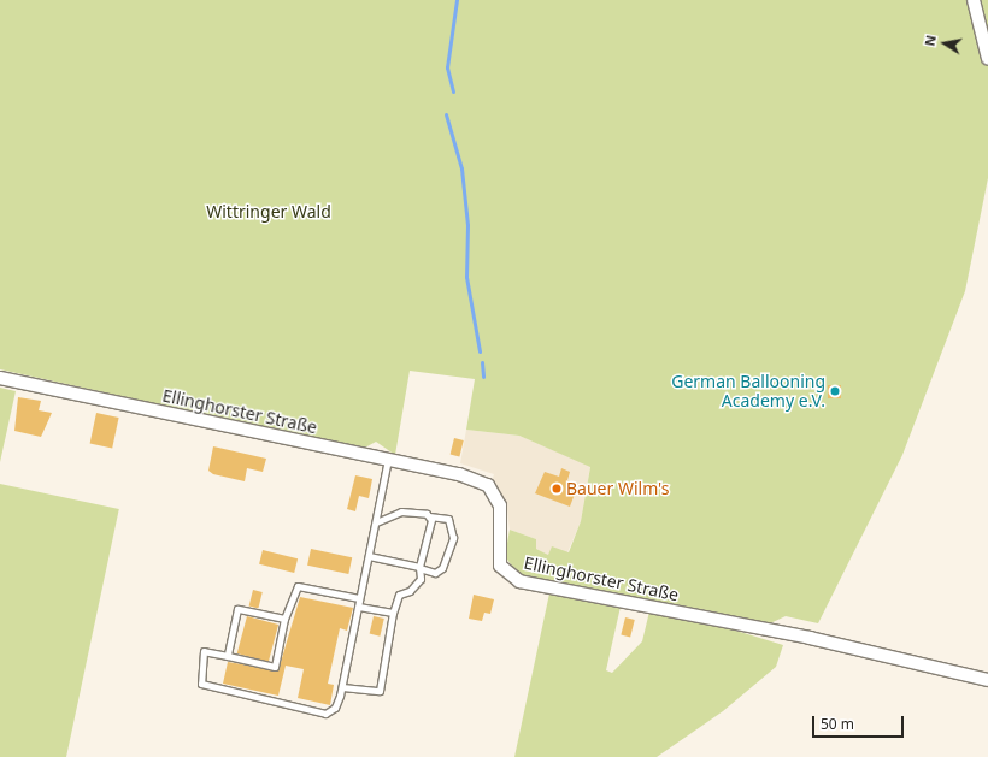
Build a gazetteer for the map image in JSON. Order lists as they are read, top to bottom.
{
  "streets": {
    "street": ["Ellinghorster Straße"]
  },
  "parks": ["Wittringer Wald"],
  "places": ["German Ballooning Academy e.V.", "Bauer Wilm's"],
  "scale_bar": "50 m",
  "north": "left"
}
